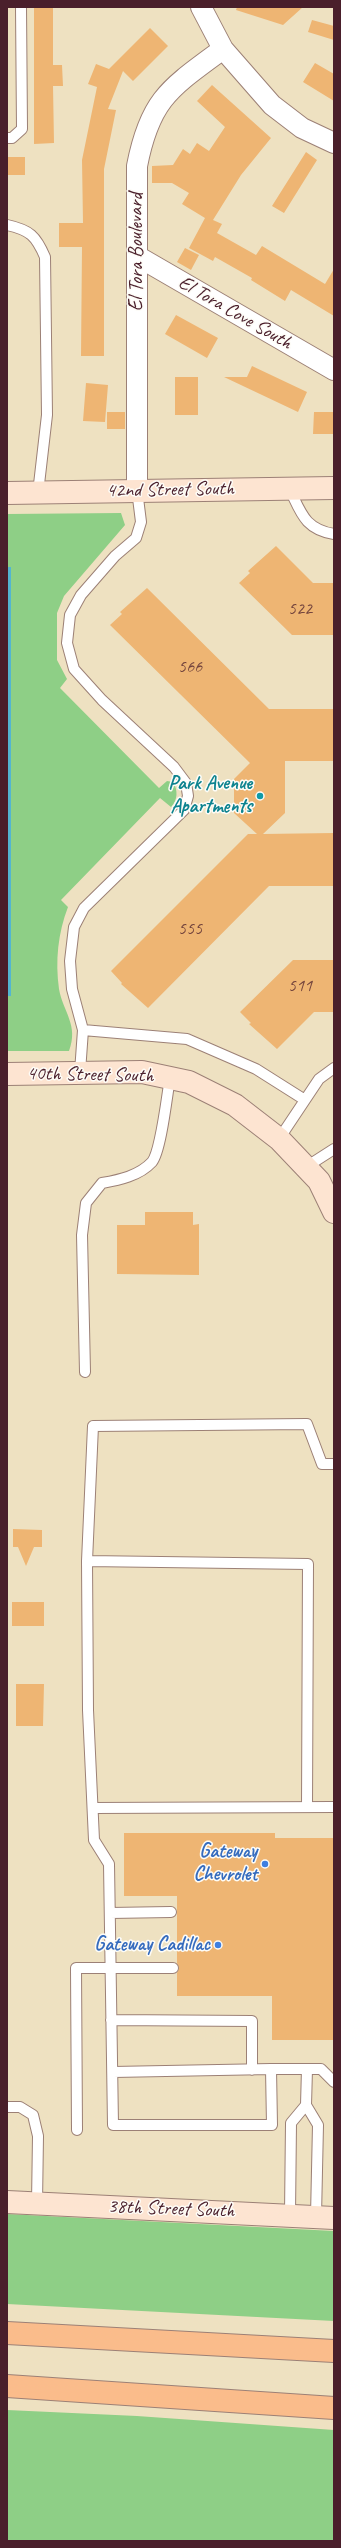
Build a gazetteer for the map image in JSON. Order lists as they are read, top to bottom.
{
  "streets": {
    "street": [
      "El Tora Boulevard",
      "El Tora Cove South",
      "42nd Street South",
      "40th Street South",
      "38th Street South"
    ]
  },
  "crossings": [
    ["El Tora Boulevard", "El Tora Cove South"],
    ["El Tora Boulevard", "42nd Street South"]
  ],
  "places": ["Park Avenue Apartments", "Gateway Chevrolet", "Gateway Cadillac"],
  "house_numbers": [
    "522",
    "566",
    "555",
    "511"
  ]
}
